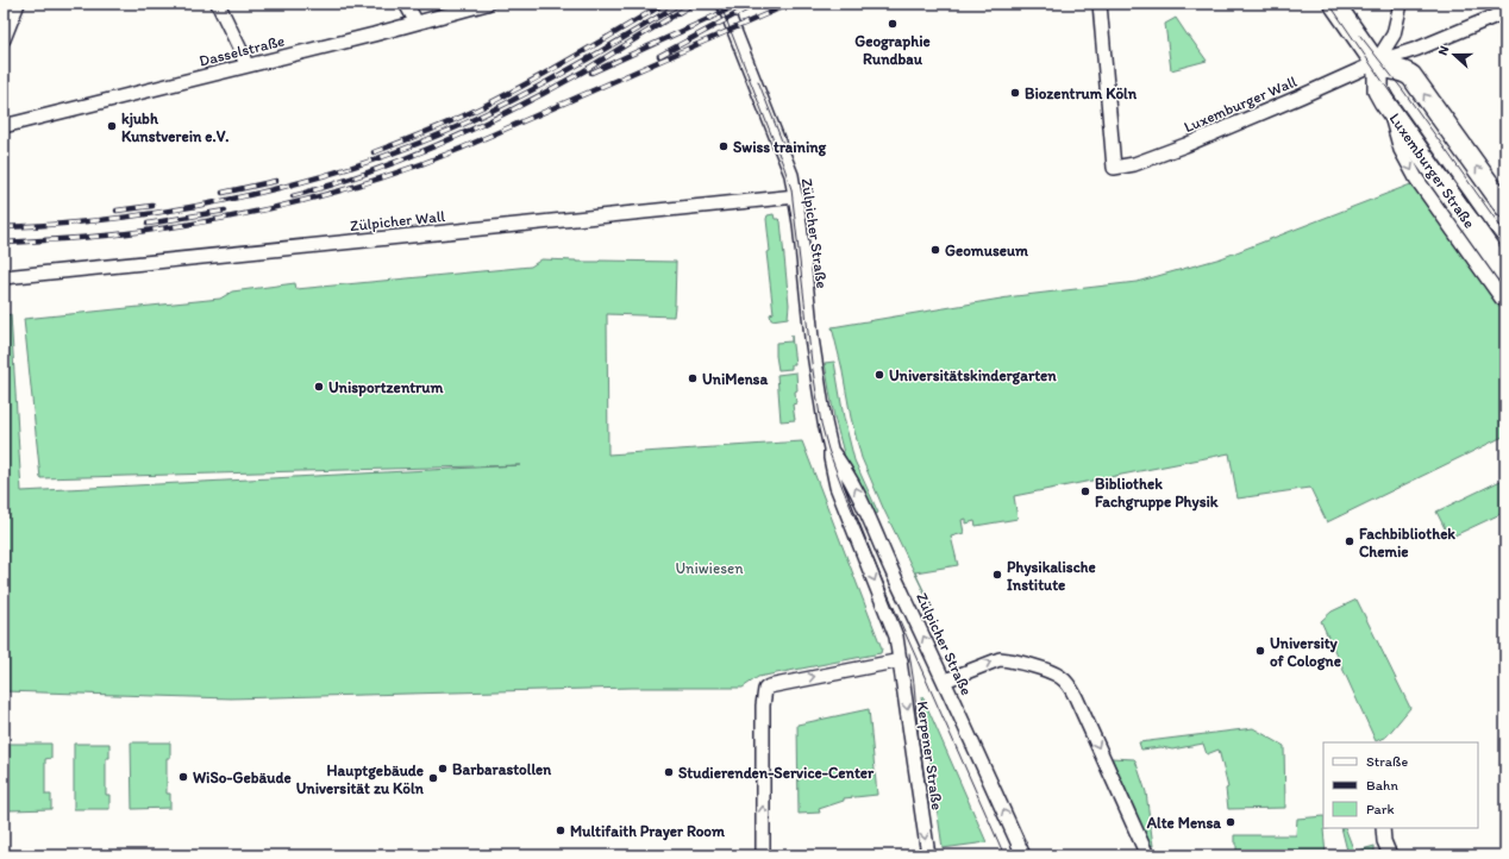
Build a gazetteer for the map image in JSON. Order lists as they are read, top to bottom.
{
  "streets": {
    "main road": ["Luxemburger Straße"],
    "street": [
      "Dasselstraße",
      "Luxemburger Wall",
      "Zülpicher Wall",
      "Zülpicher Straße",
      "Kerpener Straße"
    ]
  },
  "crossings": [
    ["Luxemburger Wall", "Luxemburger Straße"],
    ["Zülpicher Wall", "Zülpicher Straße"],
    ["Zülpicher Straße", "Kerpener Straße"]
  ],
  "one_way": ["Kerpener Straße"],
  "parks": ["Uniwiesen"],
  "places": [
    "Geographie Rundbau",
    "Biozentrum Köln",
    "kjubh Kunstverein e.V.",
    "Swiss training",
    "Geomuseum",
    "Universitätskindergarten",
    "UniMensa",
    "Unisportzentrum",
    "Bibliothek Fachgruppe Physik",
    "Fachbibliothek Chemie",
    "Physikalische Institute",
    "University of Cologne",
    "Barbarastollen",
    "Studierenden-Service-Center",
    "WiSo-Gebäude",
    "Hauptgebäude Universität zu Köln",
    "Alte Mensa",
    "Multifaith Prayer Room"
  ],
  "legend": ["Straße", "Bahn", "Park"],
  "north": "left"
}
